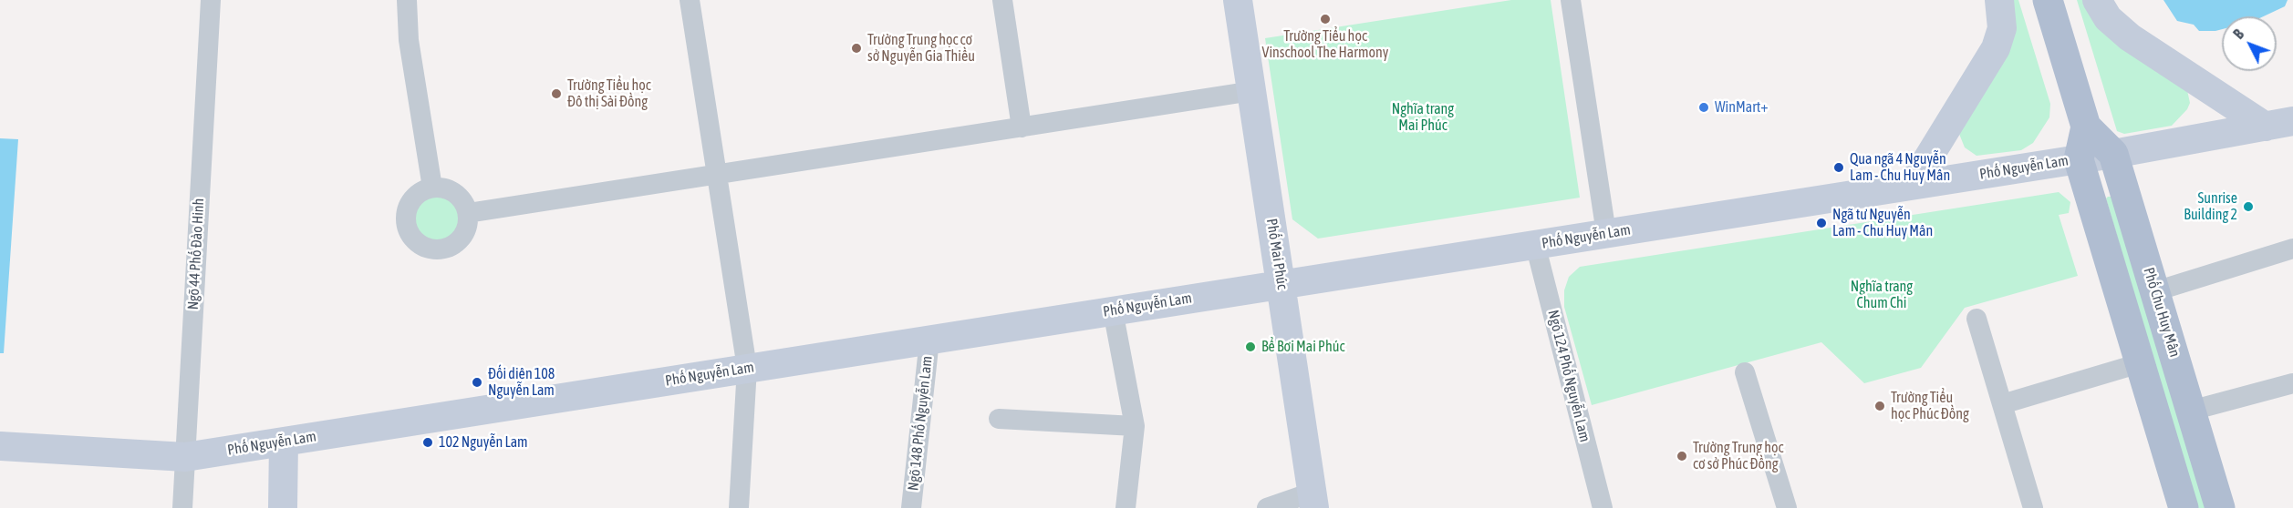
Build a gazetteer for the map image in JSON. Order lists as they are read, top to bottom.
{
  "streets": {
    "main road": ["Phố Chu Huy Mân"],
    "street": [
      "Phố Nguyễn Lam",
      "Ngõ 44 Phố Đào Hinh",
      "Phố Mai Phúc",
      "Ngõ 124 Phố Nguyễn Lam",
      "Ngõ 148 Phố Nguyễn Lam"
    ]
  },
  "crossings": [
    ["Phố Nguyễn Lam", "Ngõ 44 Phố Đào Hinh"],
    ["Phố Nguyễn Lam", "Phố Mai Phúc"],
    ["Phố Nguyễn Lam", "Phố Chu Huy Mân"],
    ["Phố Nguyễn Lam", "Ngõ 124 Phố Nguyễn Lam"],
    ["Phố Nguyễn Lam", "Ngõ 148 Phố Nguyễn Lam"]
  ],
  "parks": ["Nghĩa trang Mai Phúc", "Nghĩa trang Chum Chi"],
  "places": [
    "Trường Tiểu học Vinschool The Harmony",
    "Trường Trung học cơ sở Nguyễn Gia Thiều",
    "Trường Tiểu học Đô thị Sài Đồng",
    "WinMart+",
    "Qua ngã 4 Nguyễn Lam - Chu Huy Mân",
    "Sunrise Building 2",
    "Ngã tư Nguyễn Lam - Chu Huy Mân",
    "Bể Bơi Mai Phúc",
    "Đối diện 108 Nguyễn Lam",
    "Trường Tiểu học Phúc Đồng",
    "102 Nguyễn Lam",
    "Trường Trung học cơ sở Phúc Đồng"
  ],
  "north": "top left"
}
